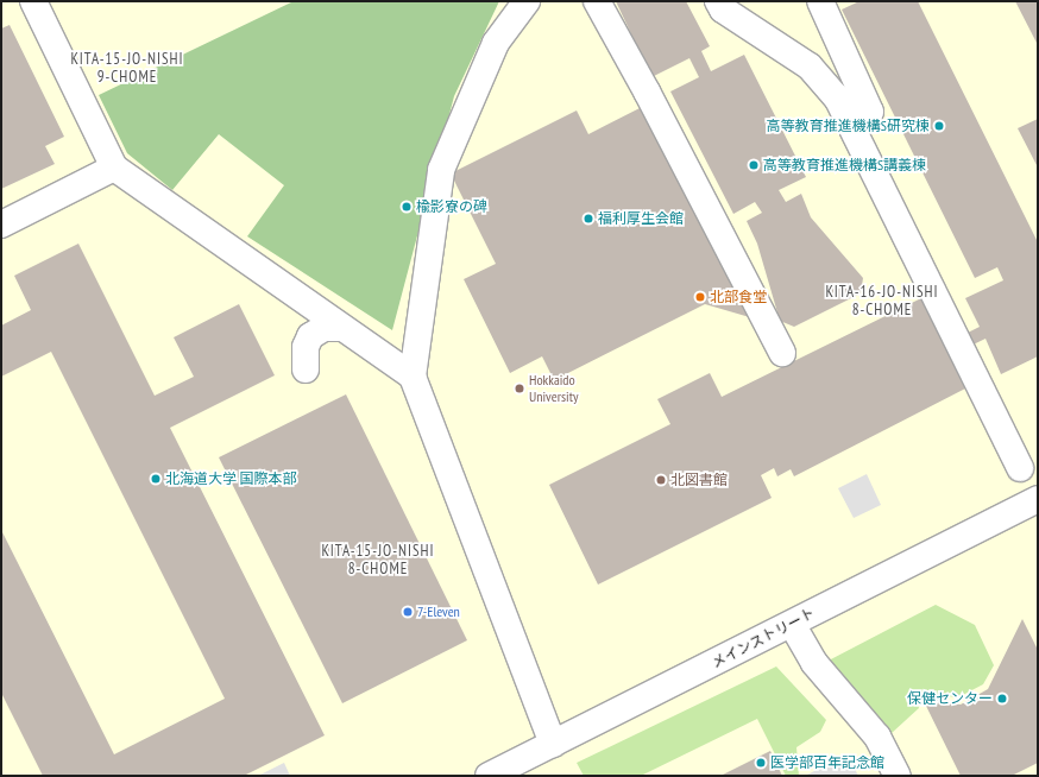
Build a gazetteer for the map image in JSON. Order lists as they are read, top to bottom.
{
  "streets": {
    "lane": ["メインストリート"]
  },
  "districts": ["KITA-15-JO-NISHI 9-CHOME", "KITA-16-JO-NISHI 8-CHOME", "KITA-15-JO-NISHI 8-CHOME"],
  "places": [
    "高等教育推進機構S研究棟",
    "高等教育推進機構S講義棟",
    "楡影寮の碑",
    "福利厚生会館",
    "北部食堂",
    "Hokkaido University",
    "北海道大学 国際本部",
    "北図書館",
    "7-Eleven",
    "保健センター",
    "医学部百年記念館"
  ]
}
